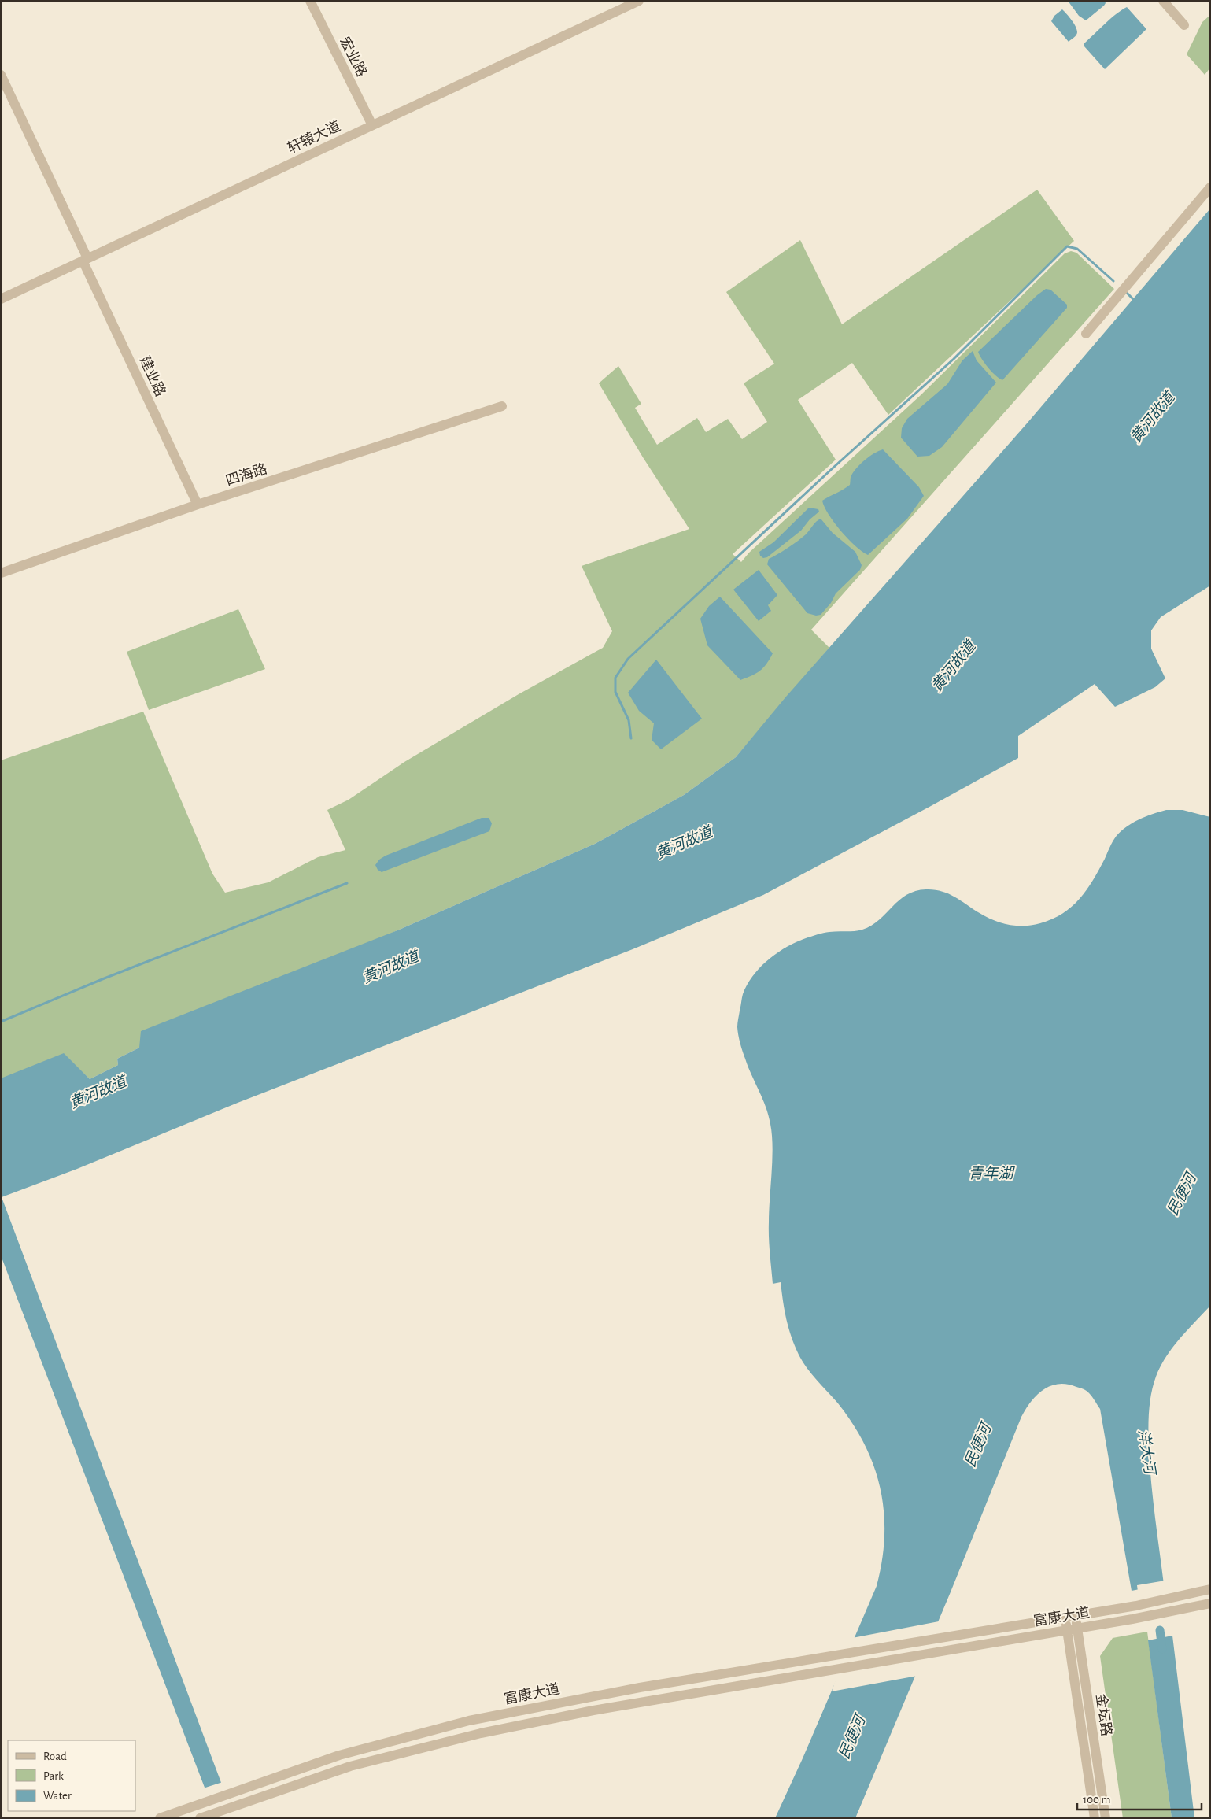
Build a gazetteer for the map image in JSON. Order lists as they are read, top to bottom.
{
  "streets": {
    "street": [
      "宏业路",
      "轩辕大道",
      "建业路",
      "四海路",
      "富康大道",
      "金坛路"
    ]
  },
  "crossings": [
    ["宏业路", "轩辕大道"],
    ["轩辕大道", "建业路"],
    ["建业路", "四海路"],
    ["富康大道", "金坛路"]
  ],
  "water": [
    "黄河故道",
    "青年湖",
    "民便河",
    "洋大河"
  ],
  "legend": ["Road", "Park", "Water"],
  "scale_bar": "100 m"
}
